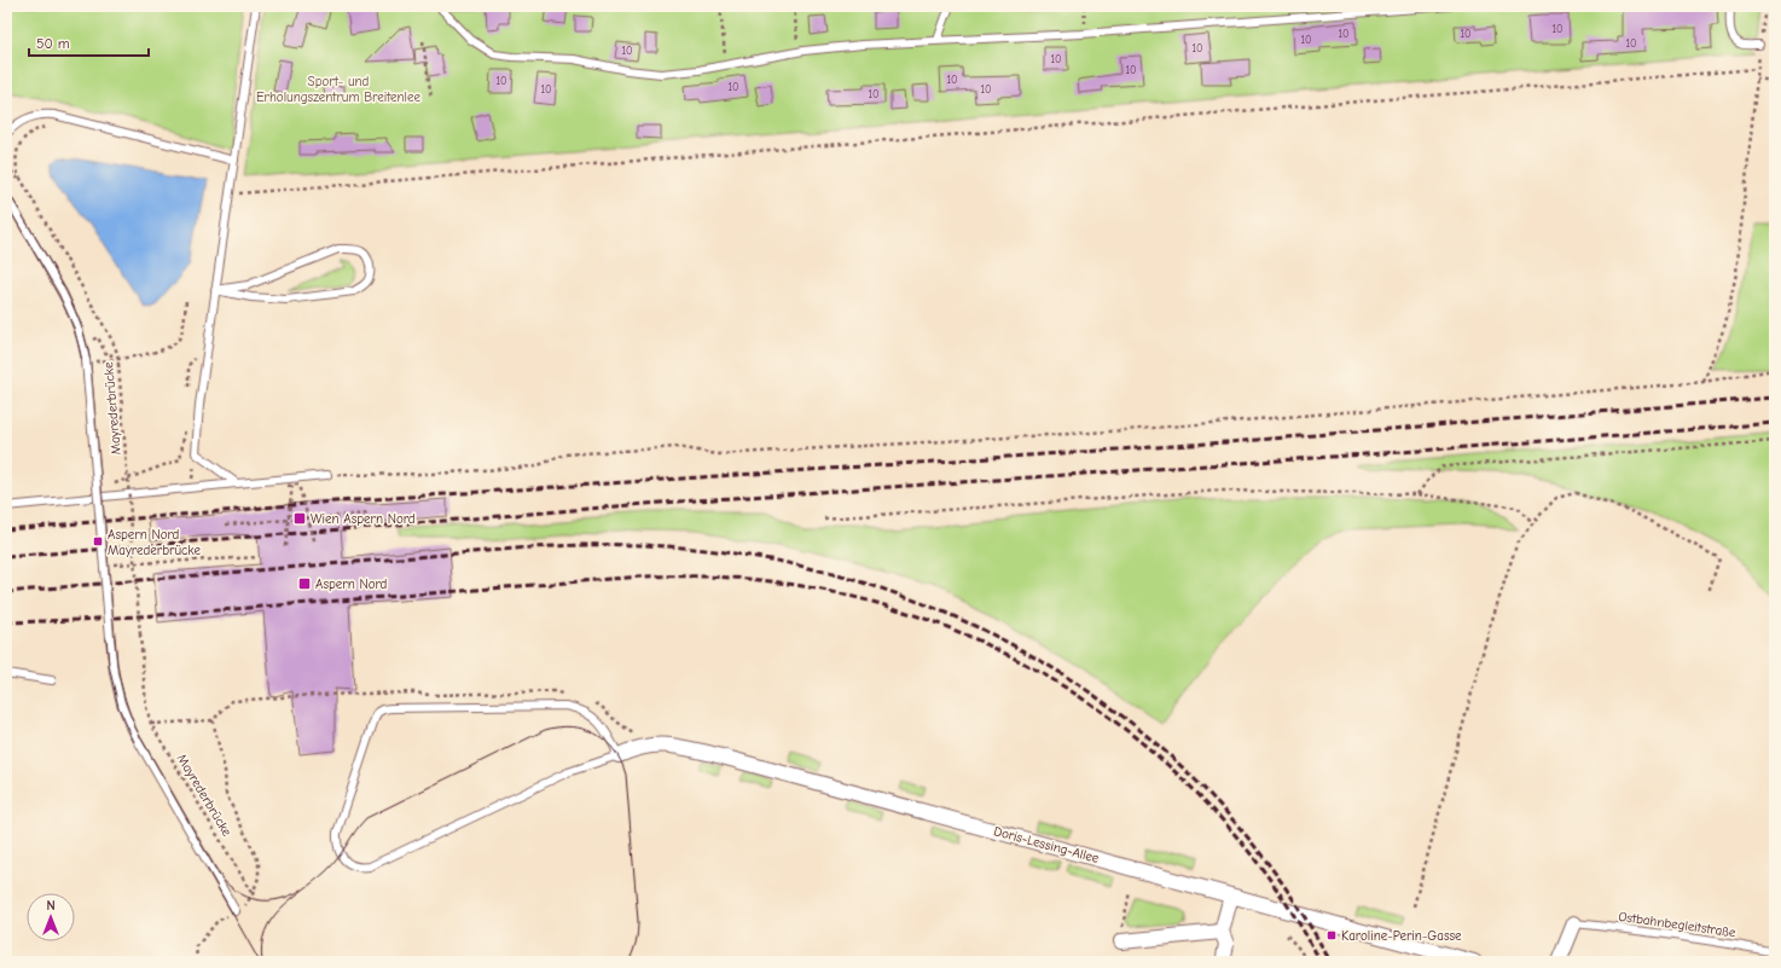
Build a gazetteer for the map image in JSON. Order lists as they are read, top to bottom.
{
  "streets": {
    "street": ["Doris-Lessing-Allee"],
    "lane": ["Ostbahnbegleitstraße"],
    "path": ["Mayrederbrücke"]
  },
  "parks": ["Sport- und Erholungszentrum Breitenlee"],
  "places": {
    "transit": [
      "Wien Aspern Nord",
      "Aspern Nord Mayrederbrücke",
      "Aspern Nord",
      "Karoline-Perin-Gasse"
    ]
  },
  "house_numbers": [
    "10",
    "10",
    "10",
    "10",
    "10",
    "10",
    "10",
    "10",
    "10",
    "10",
    "10",
    "10",
    "10",
    "10",
    "10"
  ],
  "scale_bar": "50 m",
  "north": "top"
}
